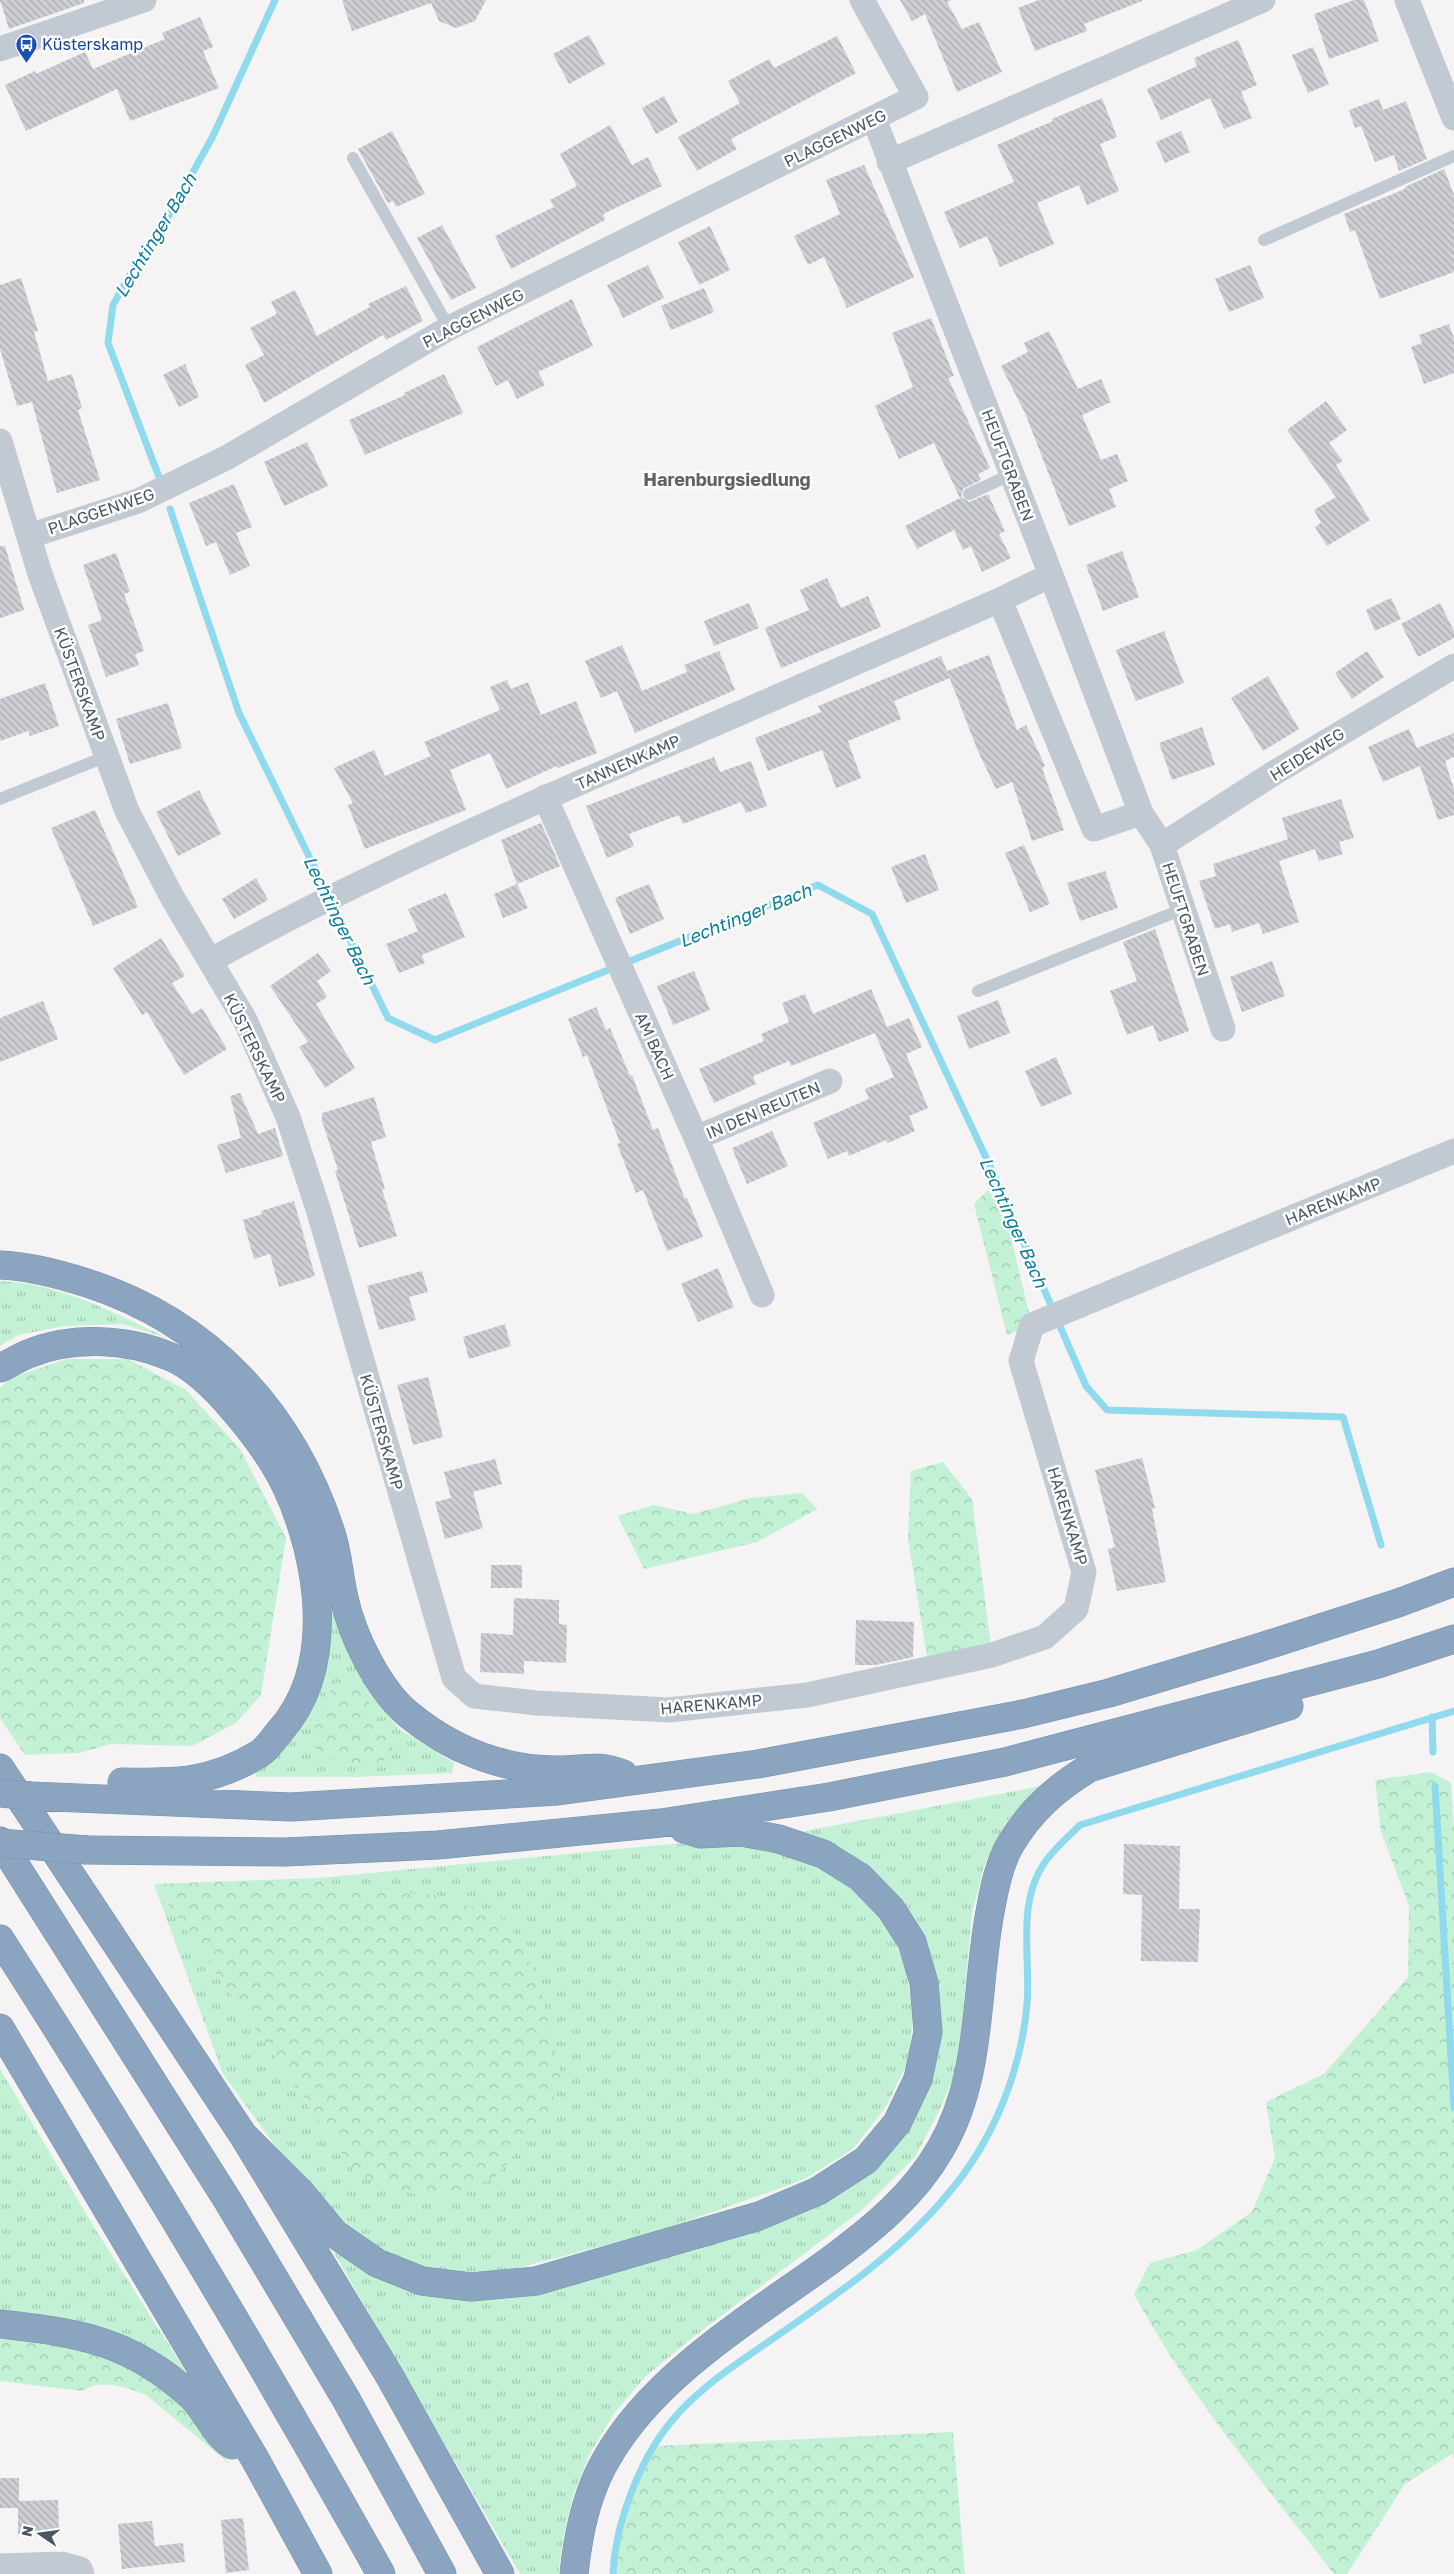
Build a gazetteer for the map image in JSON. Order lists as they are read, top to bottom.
{
  "streets": {
    "street": [
      "PLAGGENWEG",
      "HEUFTGRABEN",
      "KÜSTERSKAMP",
      "HEIDEWEG",
      "TANNENKAMP",
      "AM BACH",
      "IN DEN REUTEN",
      "HARENKAMP"
    ]
  },
  "crossings": [
    ["PLAGGENWEG", "HEUFTGRABEN"],
    ["PLAGGENWEG", "KÜSTERSKAMP"],
    ["HEUFTGRABEN", "HEIDEWEG"],
    ["HEUFTGRABEN", "TANNENKAMP"],
    ["KÜSTERSKAMP", "TANNENKAMP"],
    ["KÜSTERSKAMP", "HARENKAMP"],
    ["TANNENKAMP", "AM BACH"],
    ["AM BACH", "IN DEN REUTEN"]
  ],
  "districts": ["Harenburgsiedlung"],
  "water": ["Lechtinger Bach"],
  "places": {
    "bus stop": ["Küsterskamp"]
  },
  "north": "left"
}
